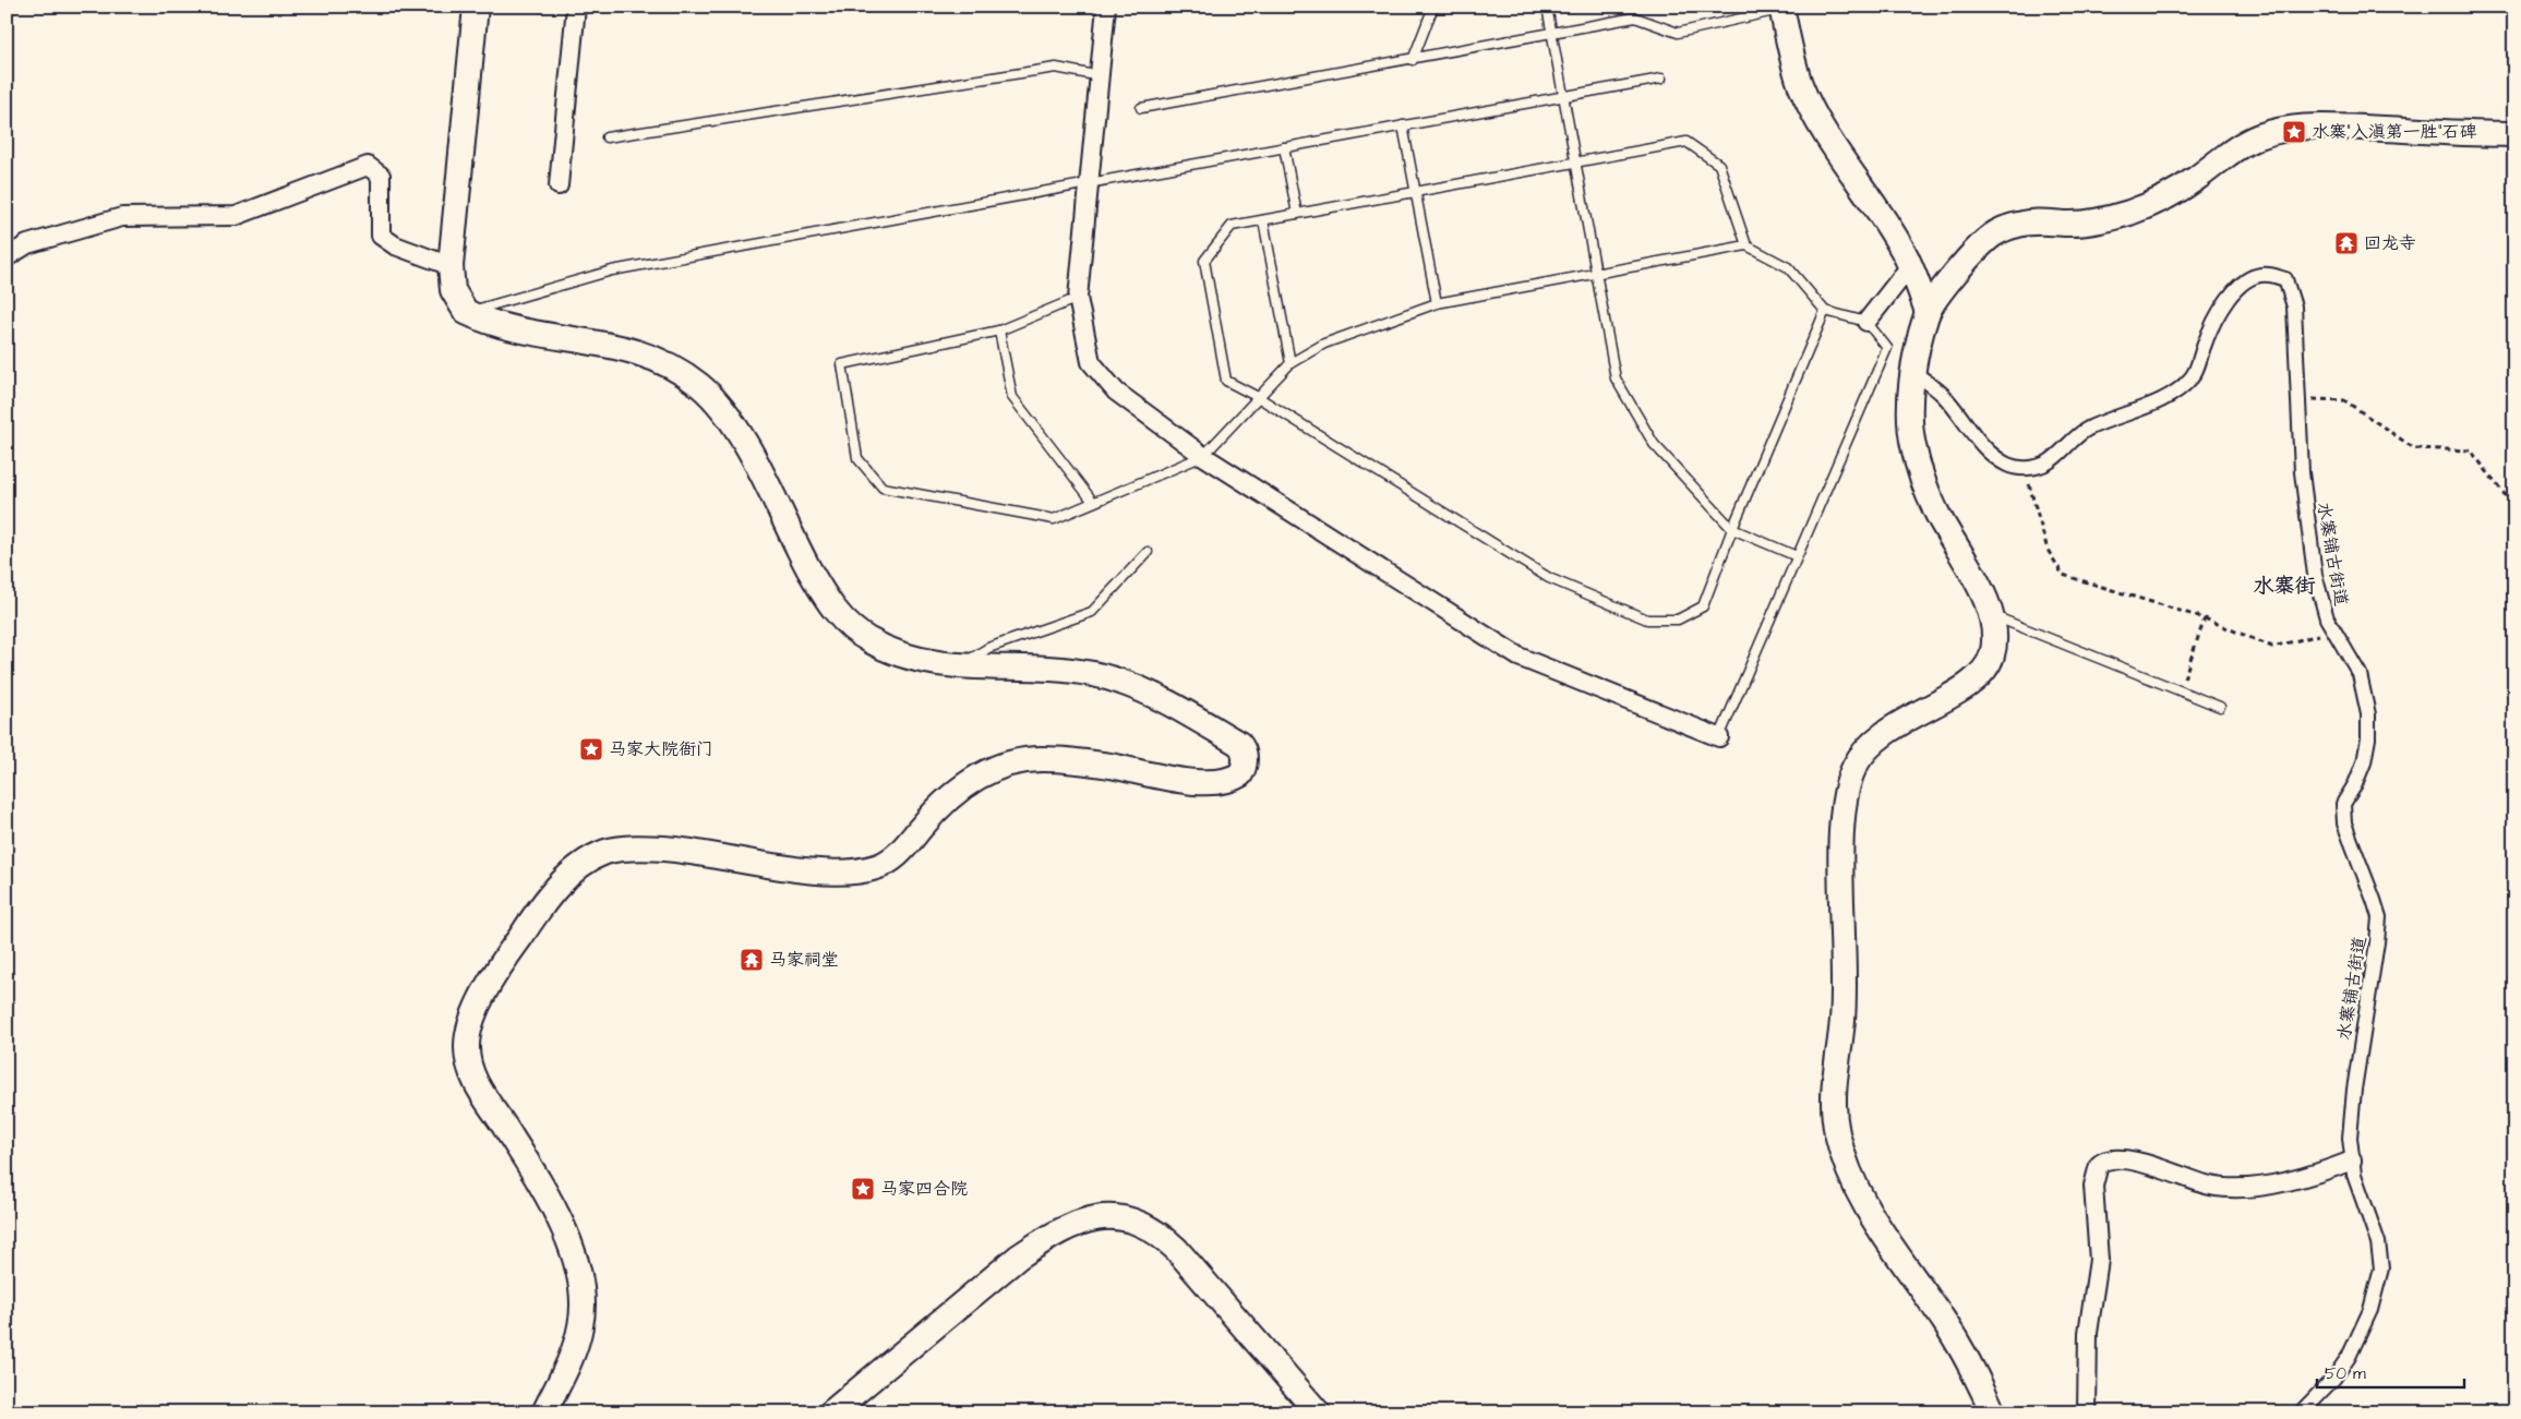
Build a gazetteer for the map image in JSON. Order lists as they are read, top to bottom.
{
  "streets": {
    "street": ["水寨铺古街道"]
  },
  "districts": ["水寨街"],
  "places": {
    "place": ["水寨“入滇第一胜”石碑", "马家大院衙门", "马家四合院"],
    "temple": ["回龙寺", "马家祠堂"]
  },
  "scale_bar": "50 m"
}
